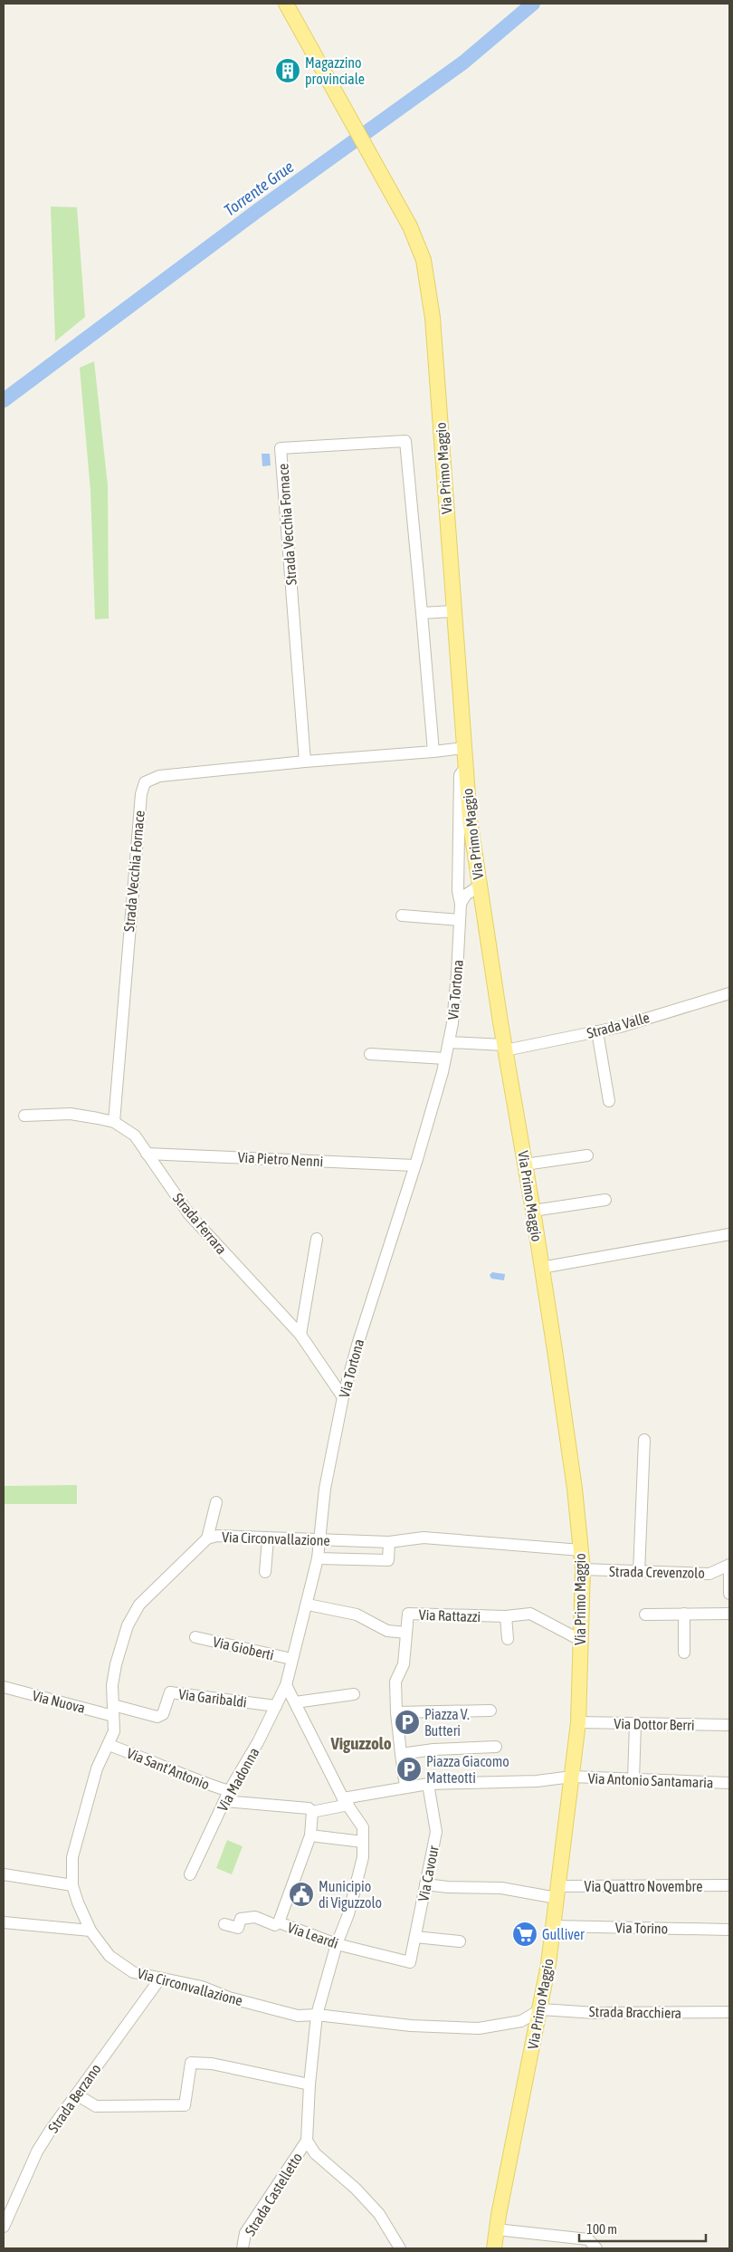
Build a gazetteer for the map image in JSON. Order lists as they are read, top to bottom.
{
  "streets": {
    "main road": ["Via Primo Maggio"],
    "street": [
      "Strada Vecchia Fornace",
      "Via Tortona",
      "Strada Valle",
      "Via Pietro Nenni",
      "Strada Ferrara",
      "Via Circonvallazione",
      "Strada Crevenzolo",
      "Via Rattazzi",
      "Via Gioberti",
      "Via Garibaldi",
      "Via Nuova",
      "Via Dottor Berri",
      "Via Sant'Antonio",
      "Via Madonna",
      "Via Antonio Santamaria",
      "Via Cavour",
      "Via Quattro Novembre",
      "Via Torino",
      "Via Leardi",
      "Strada Bracchiera",
      "Strada Berzano",
      "Strada Castelletto"
    ]
  },
  "crossings": [
    ["Via Primo Maggio", "Via Tortona"],
    ["Via Primo Maggio", "Strada Valle"],
    ["Via Primo Maggio", "Via Circonvallazione"],
    ["Via Primo Maggio", "Strada Crevenzolo"],
    ["Via Primo Maggio", "Via Rattazzi"],
    ["Via Primo Maggio", "Via Dottor Berri"],
    ["Via Primo Maggio", "Via Antonio Santamaria"],
    ["Via Primo Maggio", "Via Quattro Novembre"],
    ["Via Primo Maggio", "Via Torino"],
    ["Via Primo Maggio", "Strada Bracchiera"],
    ["Strada Vecchia Fornace", "Strada Ferrara"],
    ["Via Tortona", "Strada Valle"],
    ["Via Tortona", "Via Pietro Nenni"],
    ["Via Tortona", "Strada Ferrara"],
    ["Via Tortona", "Via Circonvallazione"],
    ["Via Tortona", "Via Rattazzi"],
    ["Via Tortona", "Via Gioberti"],
    ["Via Tortona", "Via Madonna"],
    ["Via Pietro Nenni", "Strada Ferrara"],
    ["Via Circonvallazione", "Via Garibaldi"],
    ["Via Circonvallazione", "Via Nuova"],
    ["Via Circonvallazione", "Via Sant'Antonio"],
    ["Via Circonvallazione", "Strada Bracchiera"],
    ["Via Circonvallazione", "Strada Berzano"],
    ["Via Garibaldi", "Via Nuova"],
    ["Via Garibaldi", "Via Madonna"],
    ["Via Sant'Antonio", "Via Madonna"],
    ["Via Sant'Antonio", "Via Antonio Santamaria"],
    ["Via Sant'Antonio", "Via Cavour"],
    ["Via Antonio Santamaria", "Via Cavour"],
    ["Via Cavour", "Via Quattro Novembre"],
    ["Via Cavour", "Via Leardi"]
  ],
  "districts": ["Viguzzolo"],
  "water": ["Torrente Grue"],
  "places": {
    "building": ["Magazzino provinciale"],
    "parking": ["Piazza V. Butteri", "Piazza Giacomo Matteotti"],
    "public building": ["Municipio di Viguzzolo"],
    "supermarket": ["Gulliver"]
  },
  "scale_bar": "100 m"
}
